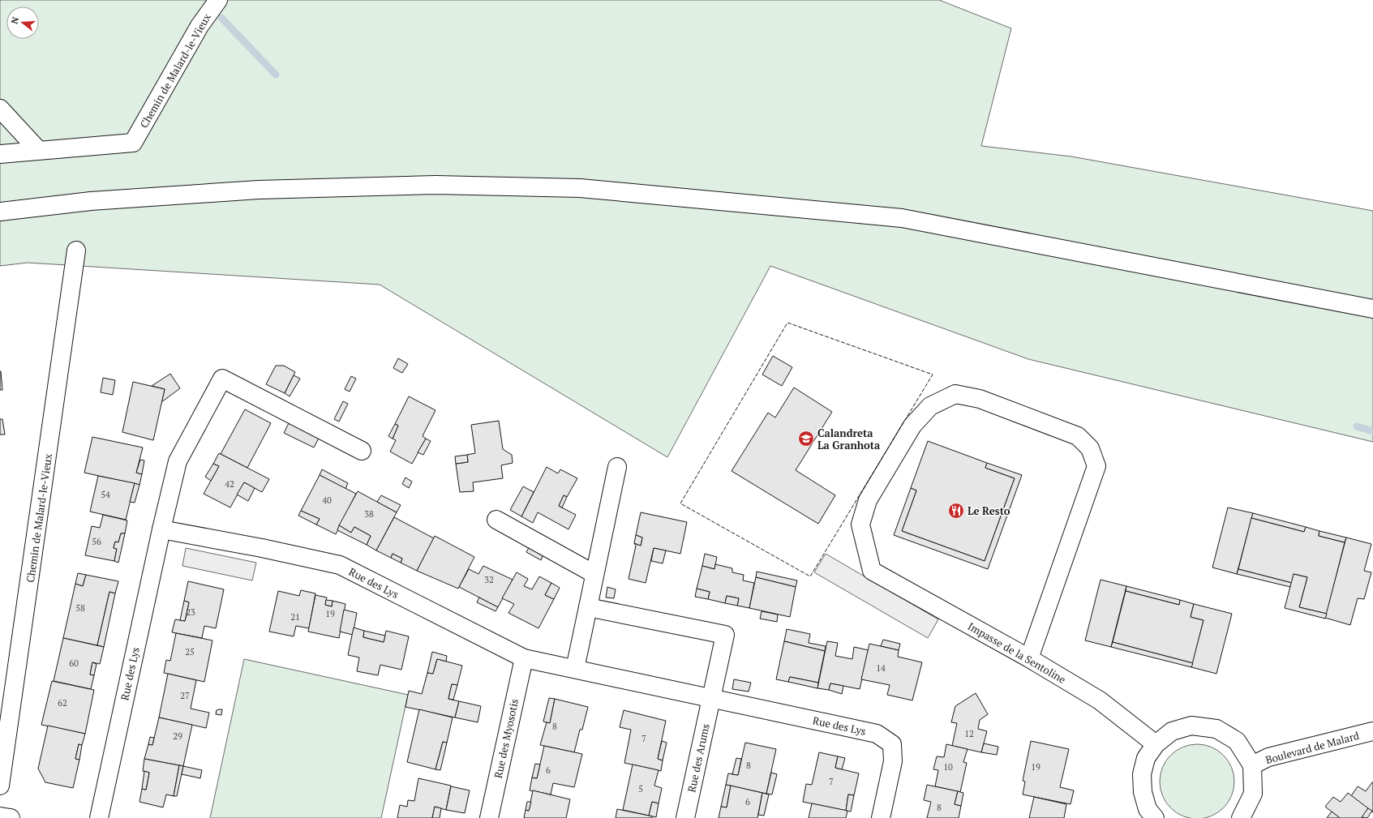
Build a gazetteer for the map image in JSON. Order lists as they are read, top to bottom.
{
  "streets": {
    "street": [
      "Chemin de Malard-le-Vieux",
      "Rue des Lys",
      "Impasse de la Sentoline",
      "Rue des Myosotis",
      "Boulevard de Malard",
      "Rue des Arums"
    ]
  },
  "crossings": [
    ["Rue des Lys", "Rue des Myosotis"],
    ["Rue des Lys", "Rue des Arums"]
  ],
  "places": {
    "school or university": ["Calandreta La Granhota"],
    "restaurant": ["Le Resto"]
  },
  "house_numbers": [
    "42",
    "54",
    "40",
    "38",
    "56",
    "32",
    "58",
    "23",
    "19",
    "21",
    "25",
    "60",
    "14",
    "27",
    "62",
    "8",
    "12",
    "29",
    "7",
    "8",
    "10",
    "19",
    "6",
    "7",
    "5",
    "6",
    "8"
  ],
  "north": "left"
}
